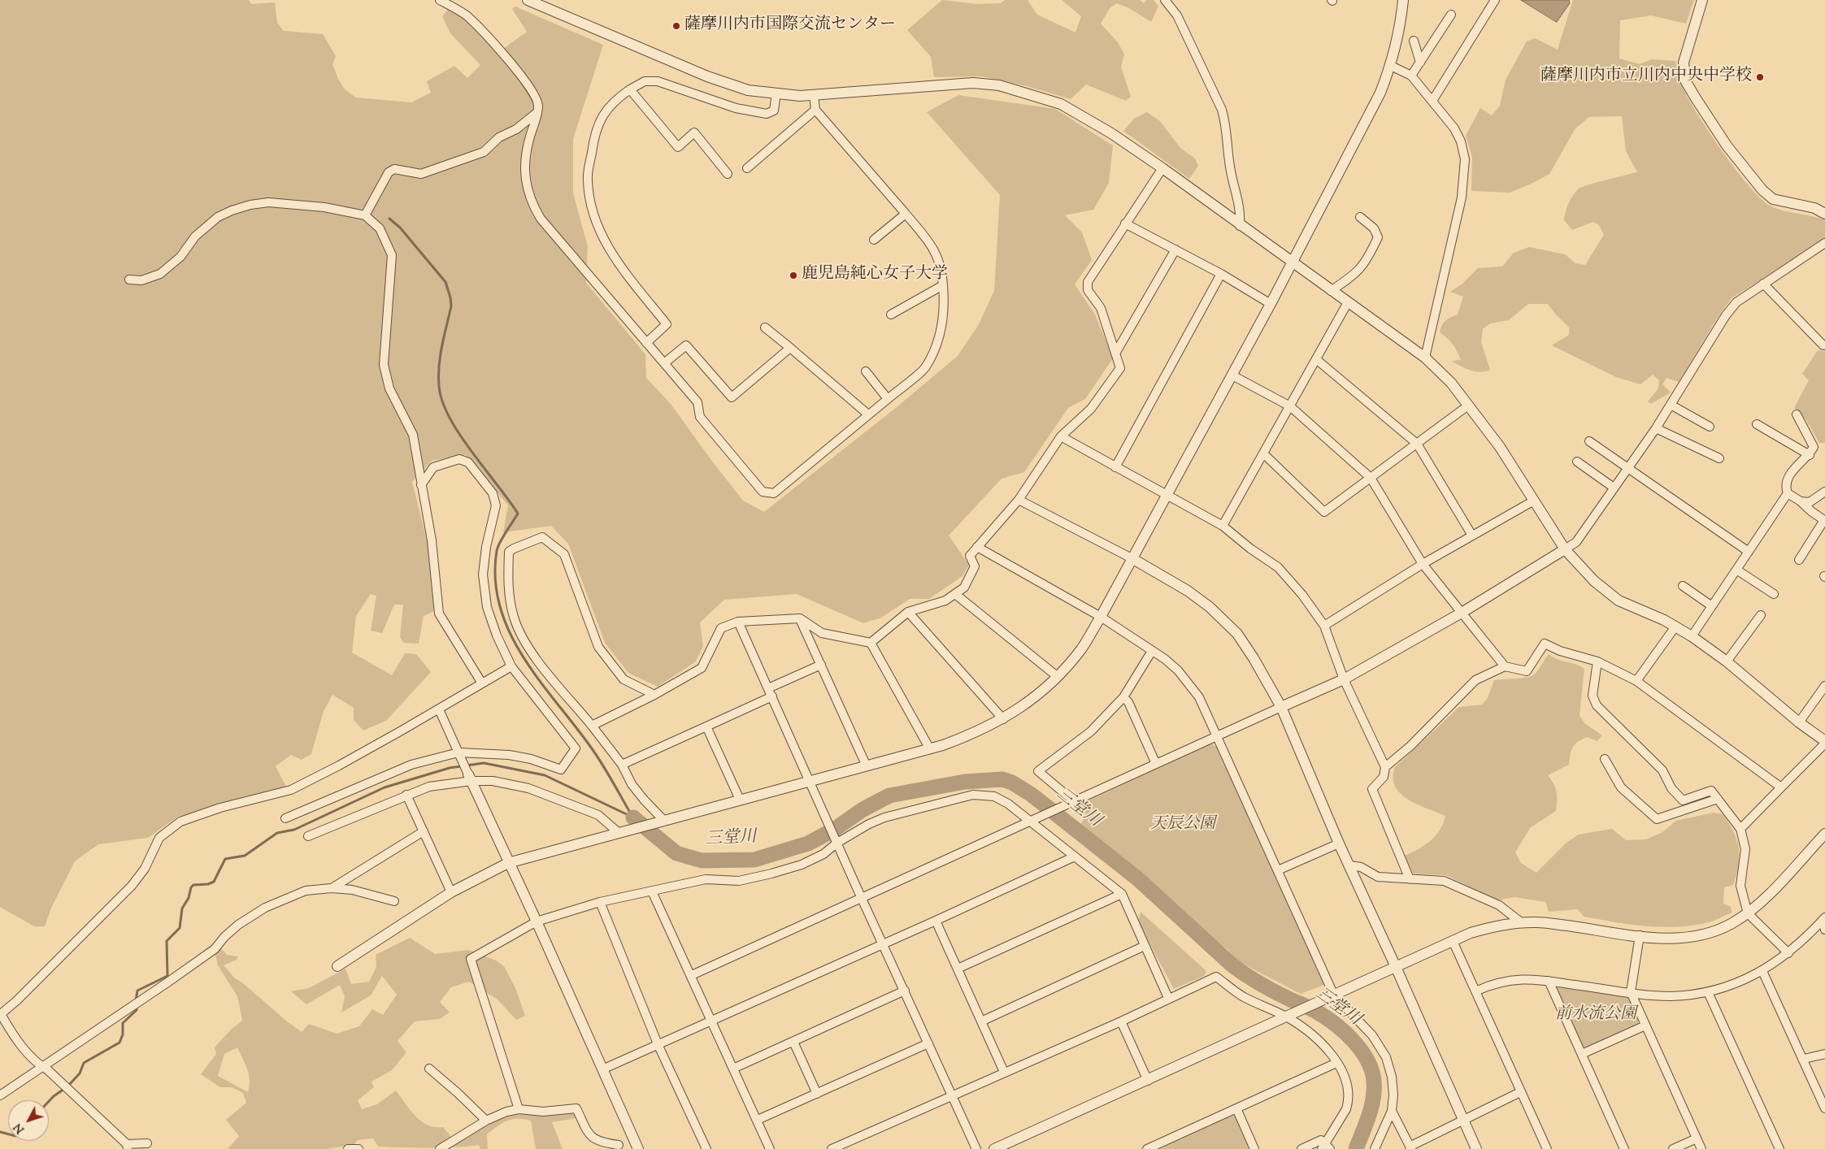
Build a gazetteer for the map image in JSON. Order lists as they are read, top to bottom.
{
  "water": ["三堂川"],
  "parks": ["天辰公園", "前水流公園"],
  "places": ["薩摩川内市国際交流センター", "薩摩川内市立川内中央中学校", "鹿児島純心女子大学"],
  "north": "bottom left"
}
